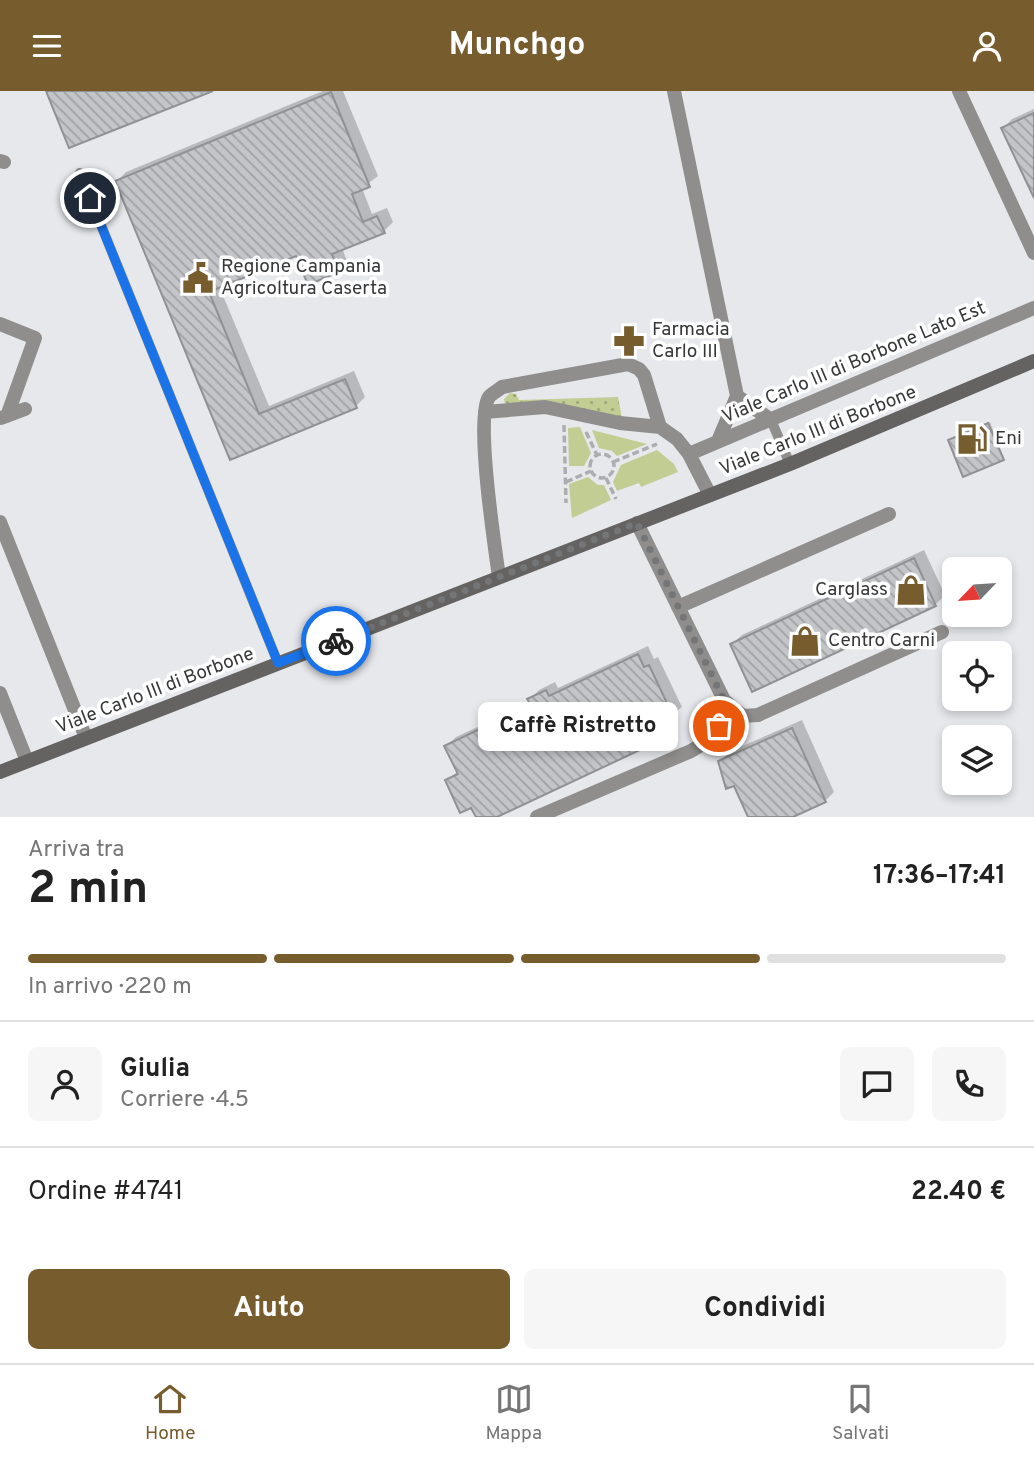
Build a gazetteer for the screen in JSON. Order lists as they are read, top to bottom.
{
  "streets": {
    "main road": ["Viale Carlo III di Borbone"],
    "street": ["Viale Carlo III di Borbone Lato Est"]
  },
  "places": {
    "public building": ["Regione Campania Agricoltura Caserta"],
    "pharmacy": ["Farmacia Carlo III"],
    "fuel station": ["Eni"],
    "shop": ["Carglass", "Centro Carni"],
    "other": ["Caffè Ristretto"]
  },
  "north": "bottom left",
  "page": {
    "header": "Munchgo",
    "bubble": "Caffè Ristretto",
    "heading": ["2 min", "Arriva tra", "17:36–17:41"],
    "panel": [
      "Giulia",
      "Corriere · 4.5",
      "Ordine #4741",
      "22.40 €"
    ],
    "bar": "In arrivo · 220 m",
    "buttons": ["Aiuto", "Condividi"],
    "tabs": ["Home", "Mappa", "Salvati"]
  }
}
